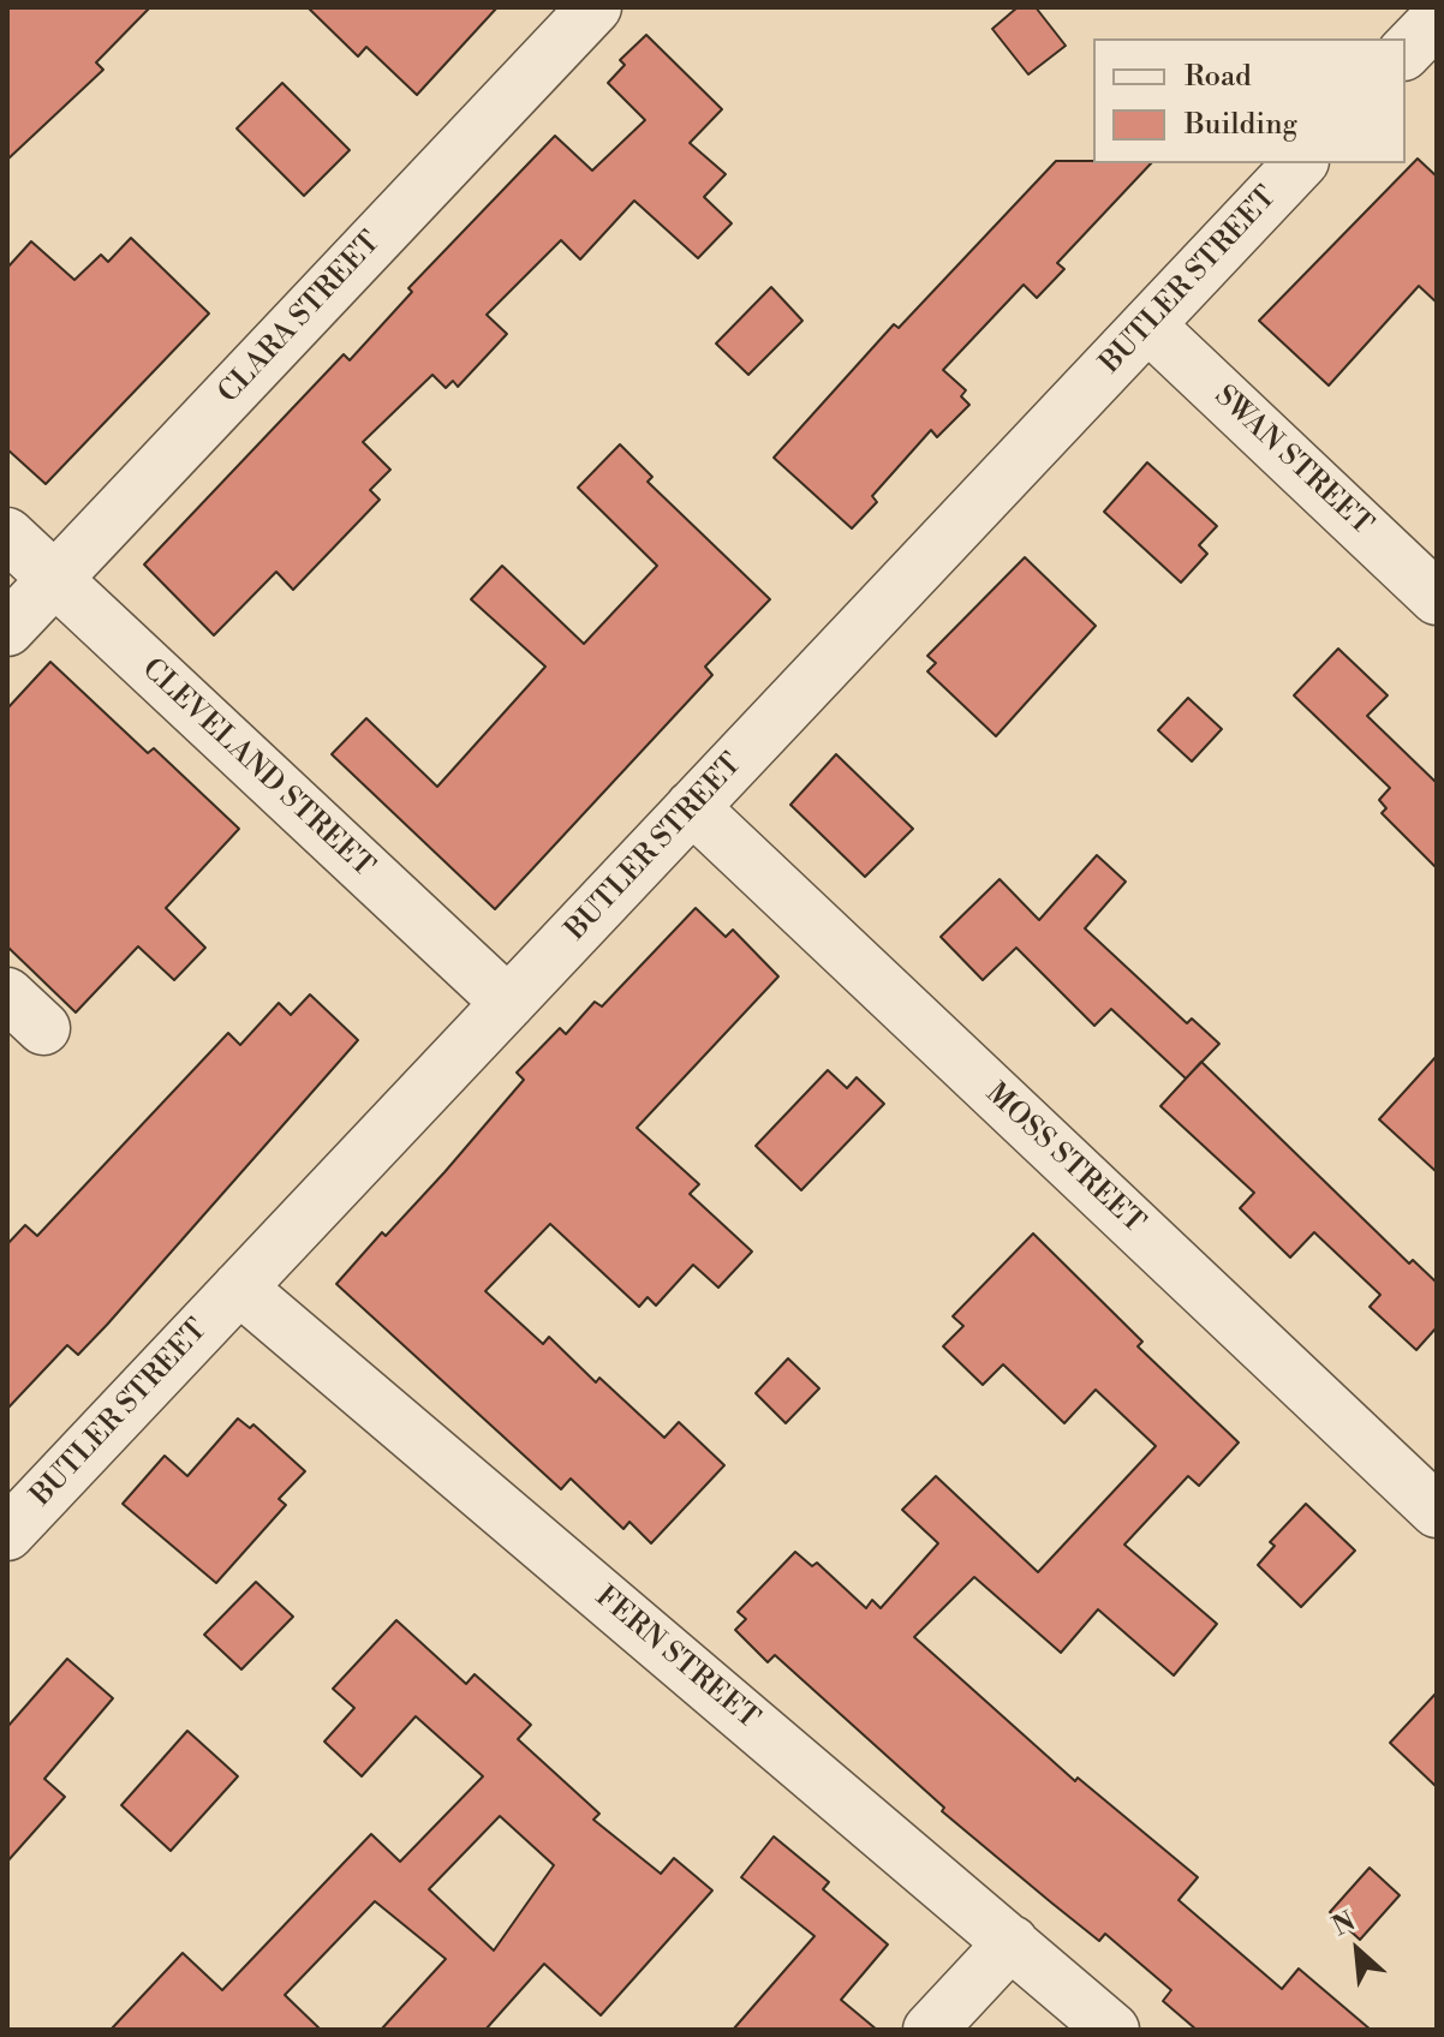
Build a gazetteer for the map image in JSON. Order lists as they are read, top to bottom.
{
  "streets": {
    "street": [
      "BUTLER STREET",
      "CLARA STREET",
      "SWAN STREET",
      "CLEVELAND STREET",
      "MOSS STREET",
      "FERN STREET"
    ]
  },
  "crossings": [
    ["BUTLER STREET", "SWAN STREET"],
    ["BUTLER STREET", "CLEVELAND STREET"],
    ["BUTLER STREET", "MOSS STREET"],
    ["BUTLER STREET", "FERN STREET"],
    ["CLARA STREET", "CLEVELAND STREET"]
  ],
  "legend": ["Road", "Building"],
  "north": "top left"
}
